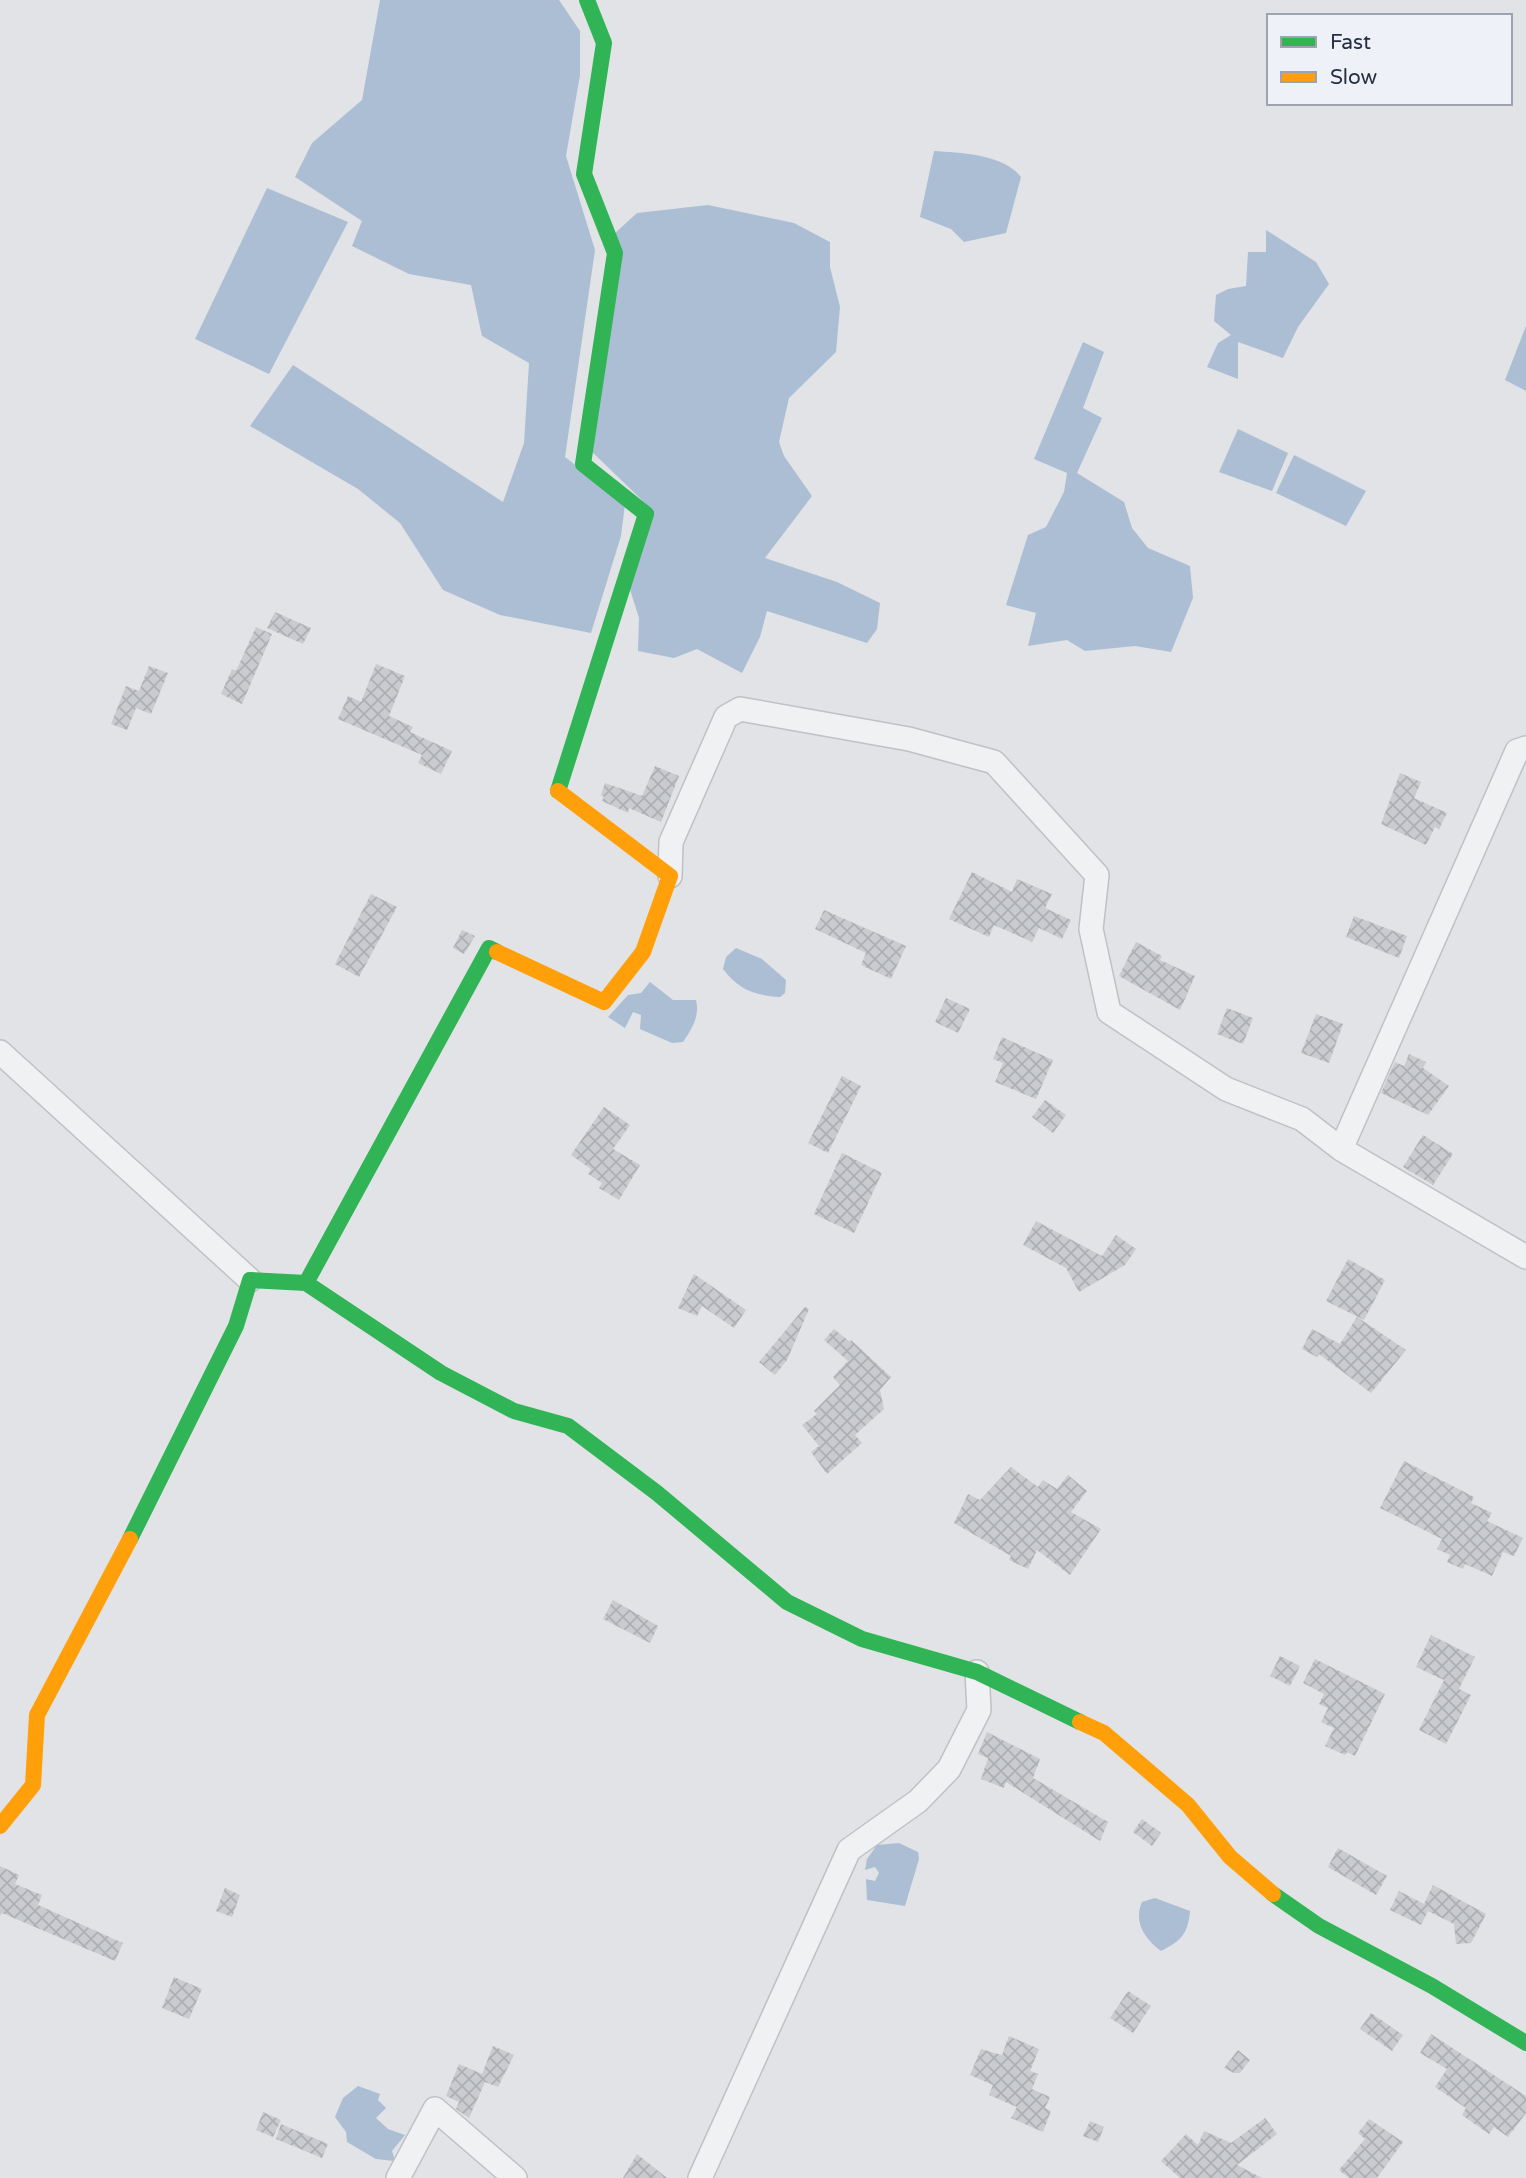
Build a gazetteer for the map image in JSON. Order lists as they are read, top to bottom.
{
  "legend": ["Fast", "Slow"]
}
